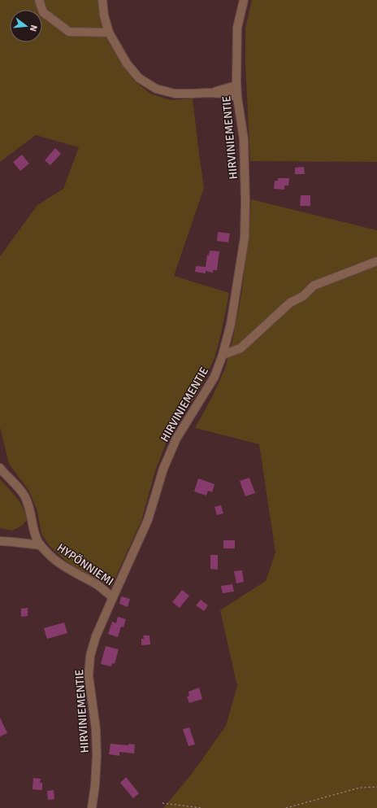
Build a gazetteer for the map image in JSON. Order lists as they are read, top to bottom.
{
  "streets": {
    "street": ["HIRVINIEMENTIE", "HYPÖNNIEMI"]
  },
  "crossings": [
    ["HIRVINIEMENTIE", "HYPÖNNIEMI"]
  ],
  "north": "right"
}
